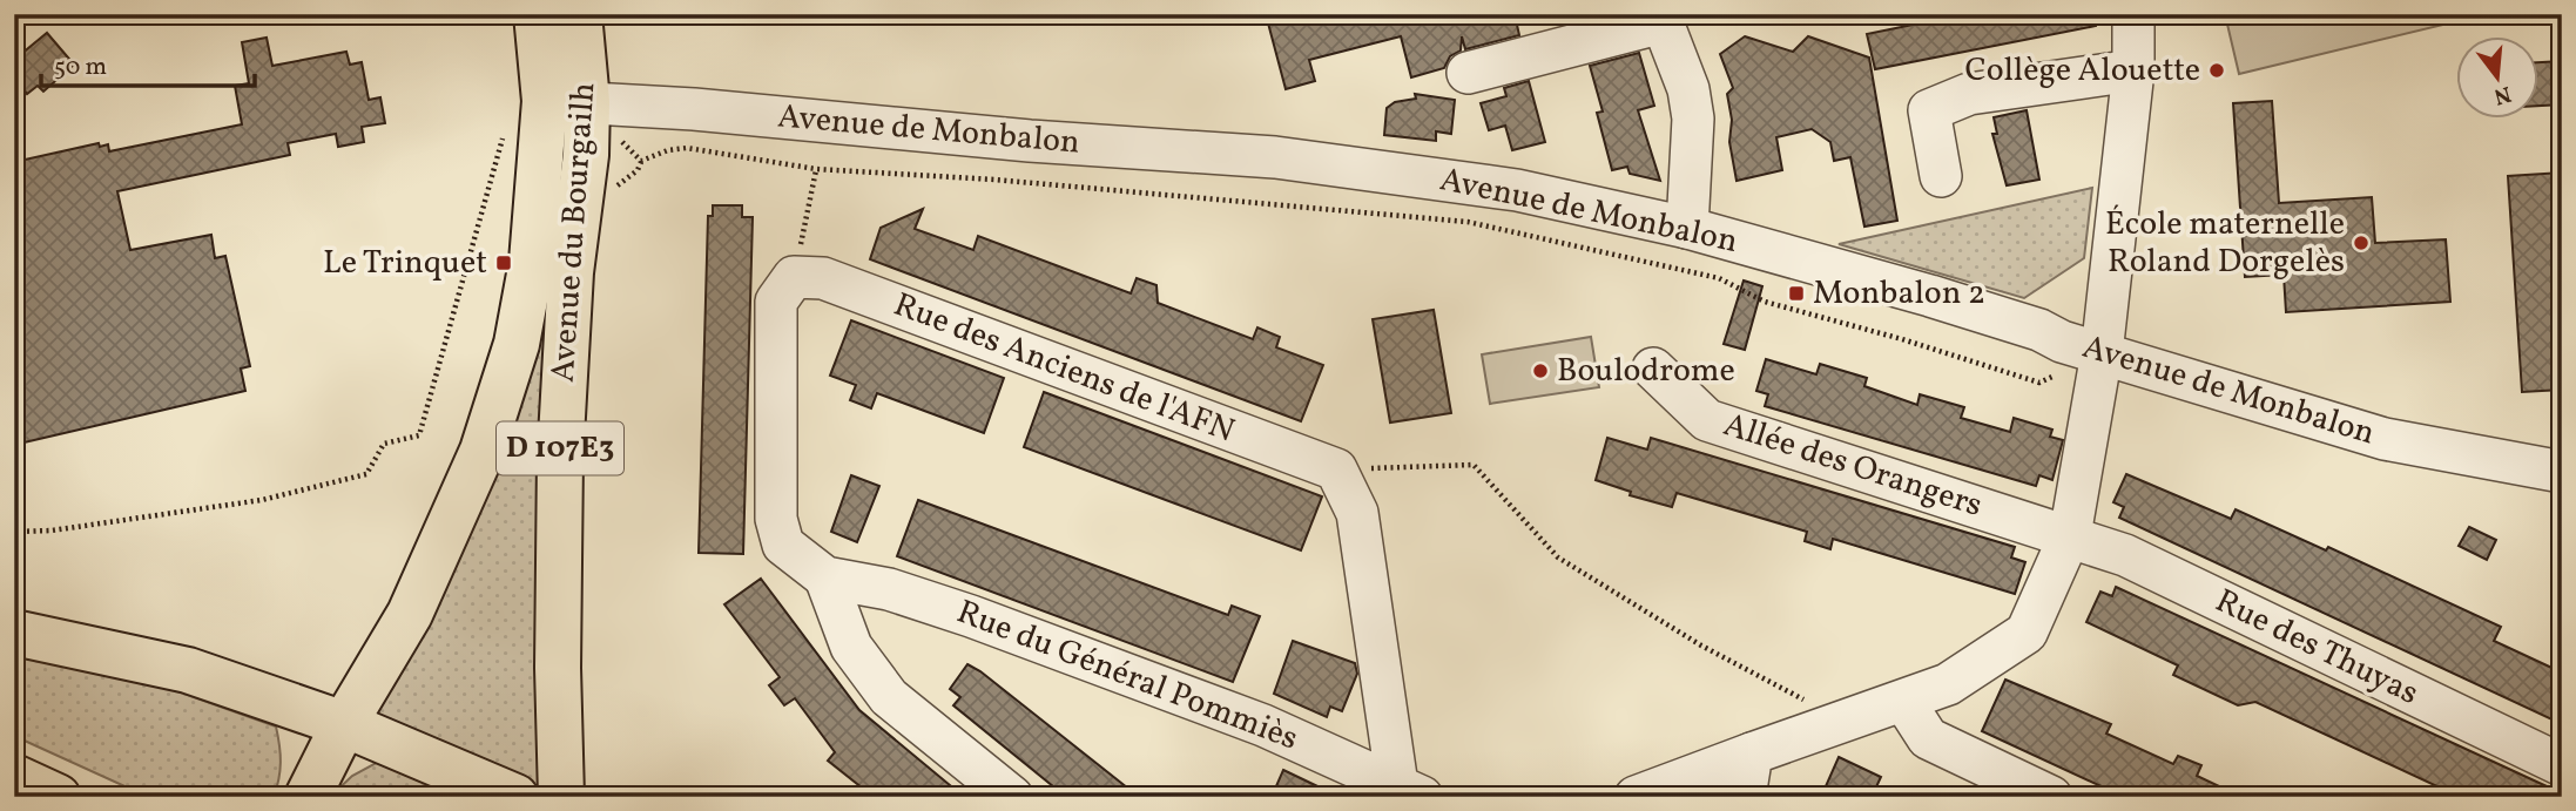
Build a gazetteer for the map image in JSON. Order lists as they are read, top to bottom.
{
  "streets": {
    "main road": ["Avenue du Bourgailh", "D 107E3"],
    "street": [
      "Avenue de Monbalon",
      "Rue des Anciens de l'AFN",
      "Allée des Orangers",
      "Rue des Thuyas",
      "Rue du Général Pommiès"
    ]
  },
  "crossings": [
    ["Avenue de Monbalon", "Avenue du Bourgailh"],
    ["Allée des Orangers", "Rue des Thuyas"]
  ],
  "places": {
    "other": ["Collège Alouette", "École maternelle Roland Dorgelès", "Boulodrome"],
    "transit": ["Le Trinquet", "Monbalon 2"]
  },
  "scale_bar": "50 m",
  "north": "bottom"
}
